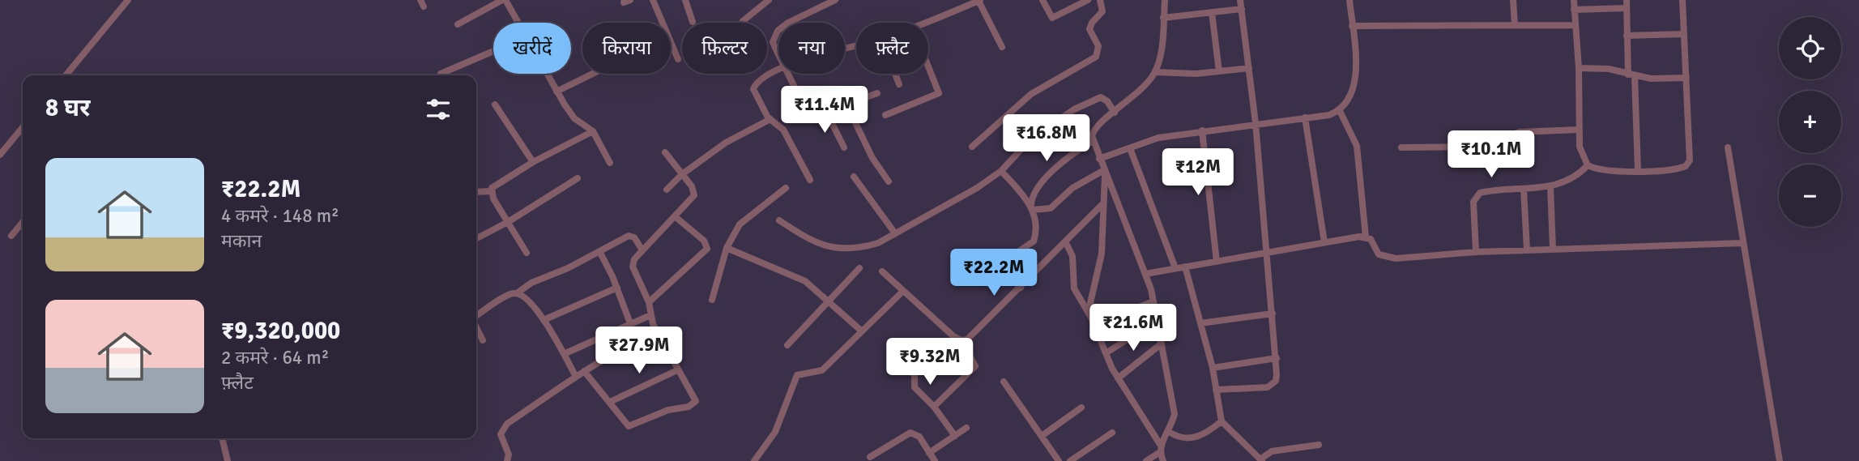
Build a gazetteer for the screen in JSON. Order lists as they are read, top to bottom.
{
  "page": {
    "map_buttons": ["+", "−"],
    "chip": [
      "खरीदें",
      "किराया",
      "फ़िल्टर",
      "नया",
      "फ़्लैट"
    ],
    "heading": "8 घर",
    "price": [
      "₹11.4M",
      "₹16.8M",
      "₹10.1M",
      "₹12M",
      "₹22.2M",
      "₹21.6M",
      "₹27.9M",
      "₹9.32M"
    ],
    "list": [
      {
        "name": "₹22.2M",
        "note": "4 कमरे · 148 m² · मकान"
      },
      {
        "name": "₹9,320,000",
        "note": "2 कमरे · 64 m² · फ़्लैट"
      }
    ]
  }
}
